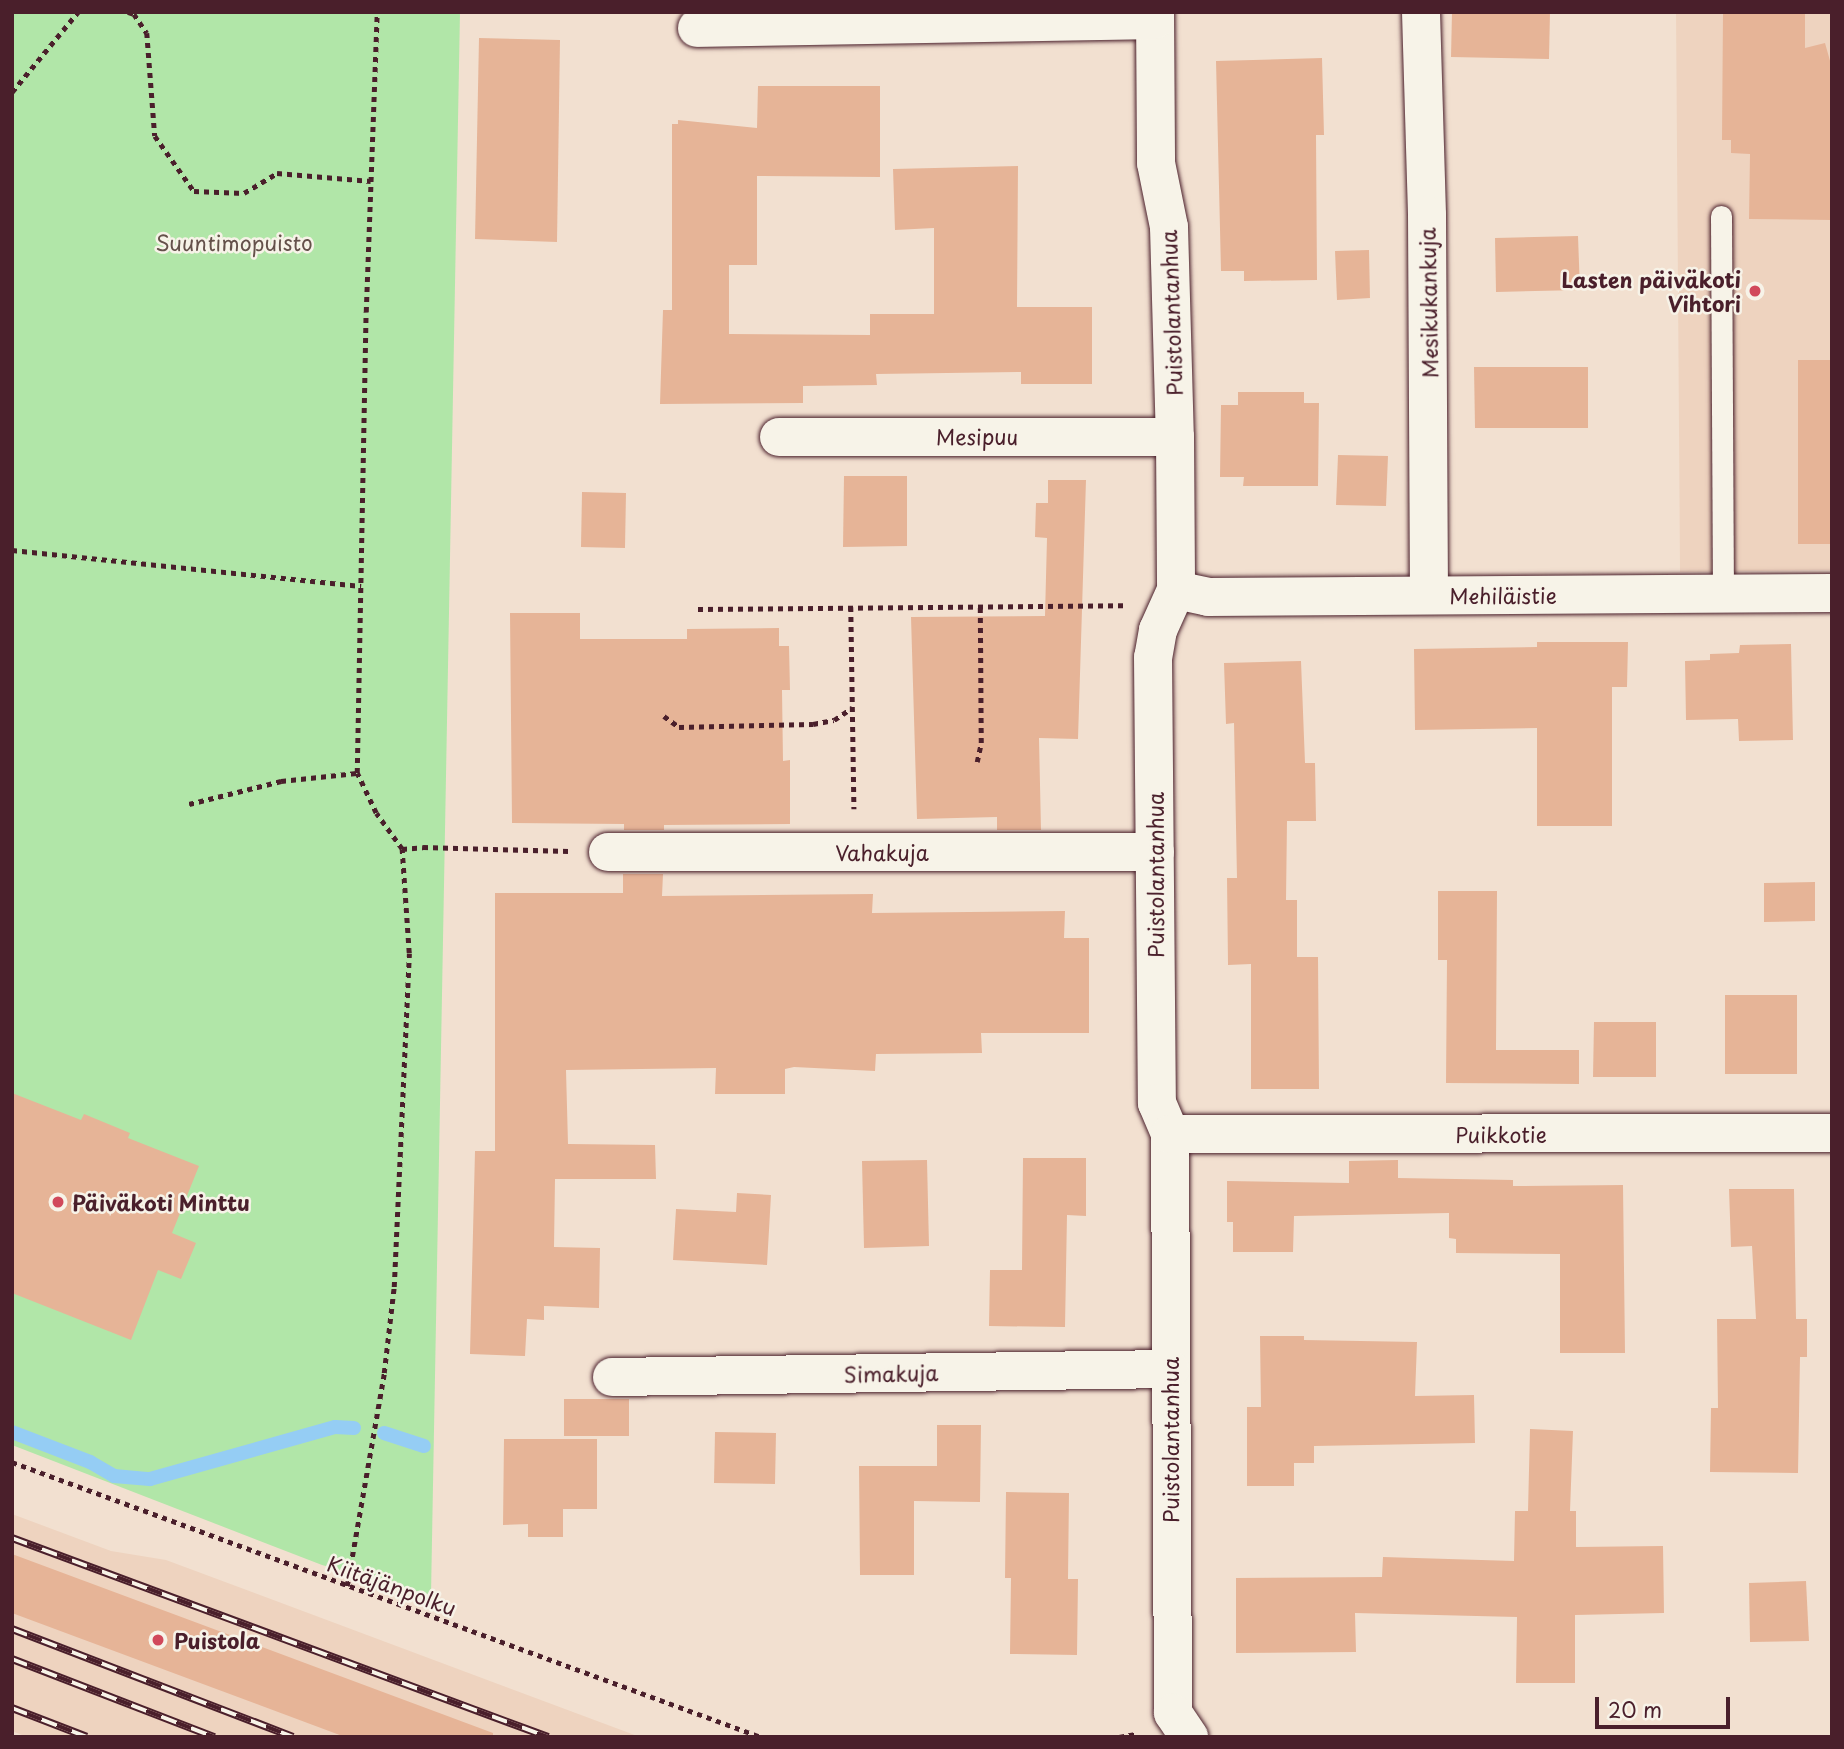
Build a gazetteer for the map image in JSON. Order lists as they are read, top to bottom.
{
  "streets": {
    "street": [
      "Mesikukankuja",
      "Puistolantanhua",
      "Mesipuu",
      "Mehiläistie",
      "Vahakuja",
      "Puikkotie",
      "Simakuja"
    ],
    "path": ["Kiitäjänpolku"]
  },
  "crossings": [
    ["Mesikukankuja", "Mehiläistie"],
    ["Puistolantanhua", "Mesipuu"],
    ["Puistolantanhua", "Mehiläistie"],
    ["Puistolantanhua", "Vahakuja"],
    ["Puistolantanhua", "Puikkotie"],
    ["Puistolantanhua", "Simakuja"]
  ],
  "parks": ["Suuntimopuisto"],
  "places": ["Lasten päiväkoti Vihtori", "Päiväkoti Minttu", "Puistola"],
  "scale_bar": "20 m"
}
